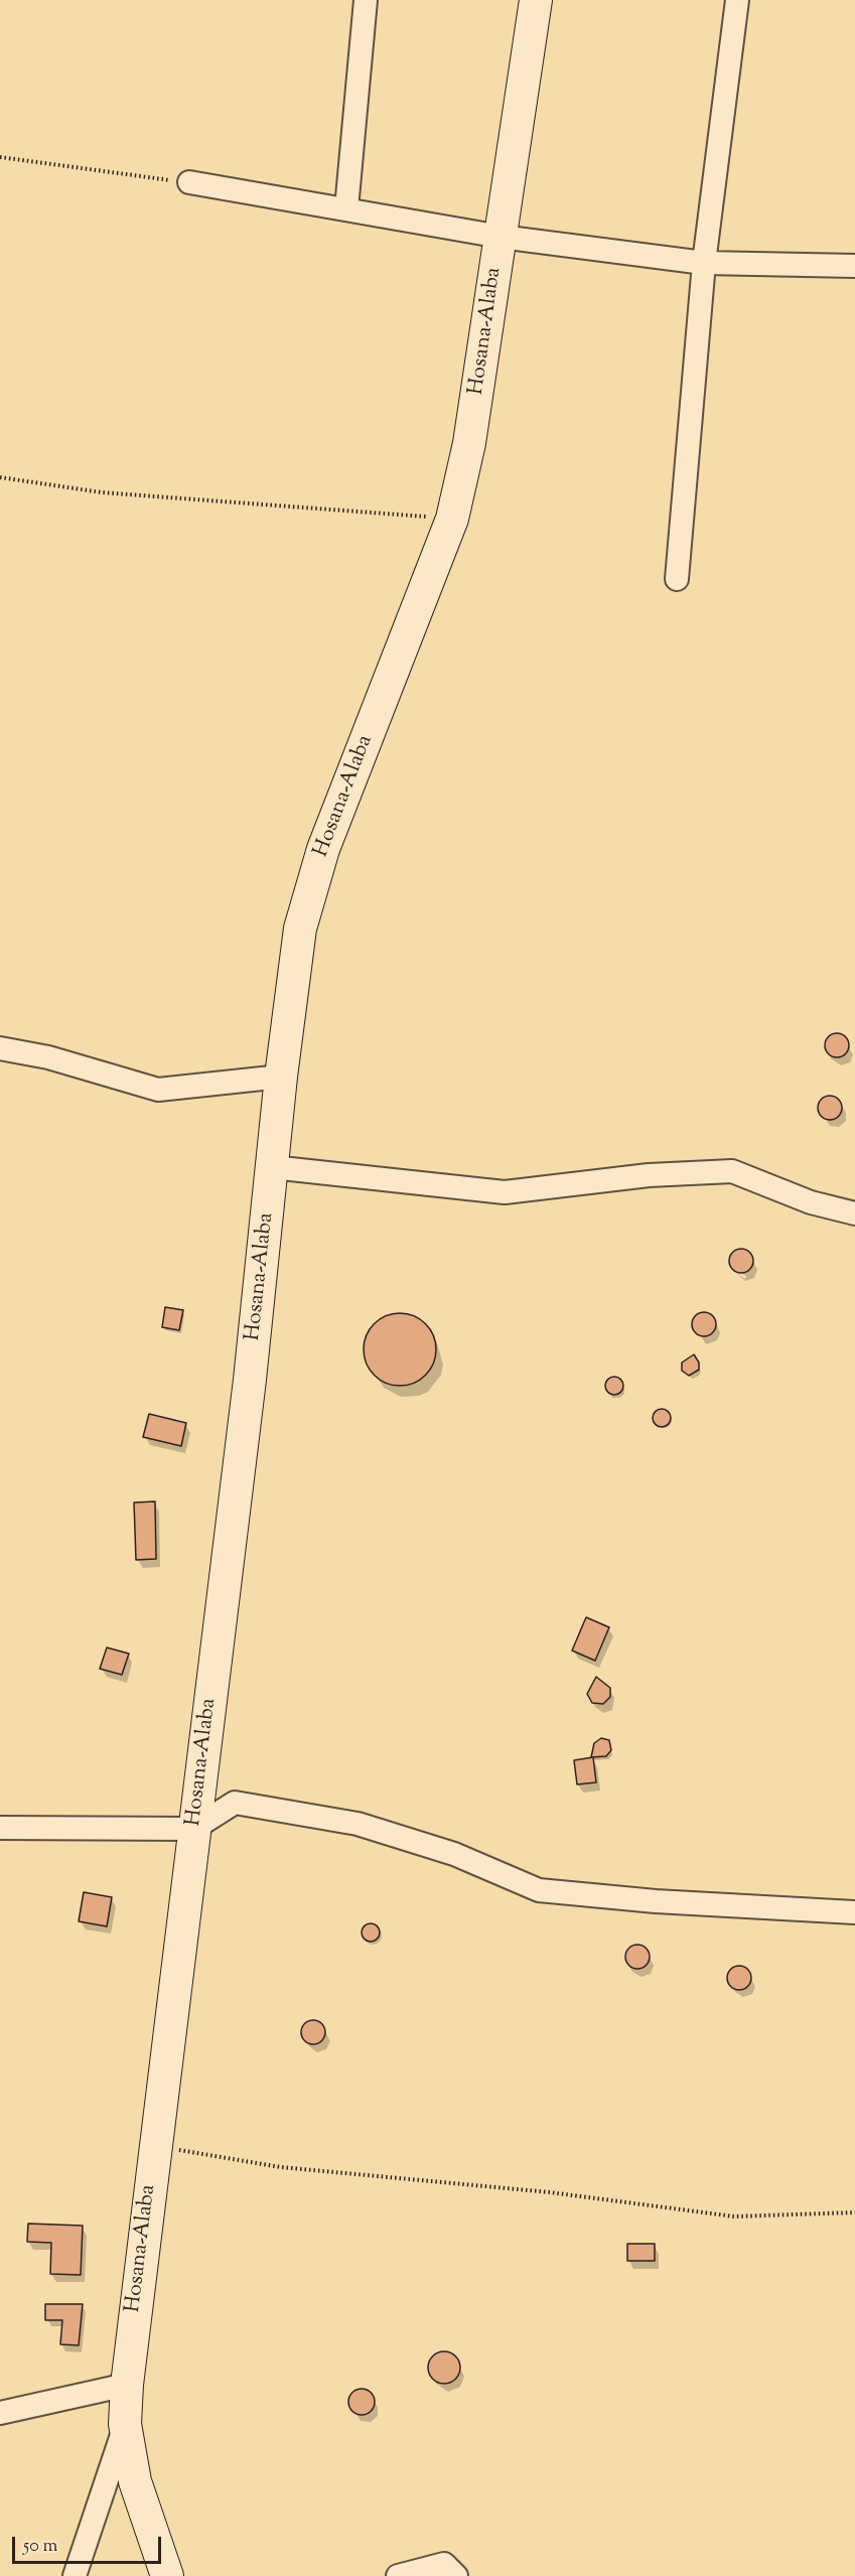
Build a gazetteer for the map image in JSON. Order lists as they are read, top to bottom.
{
  "streets": {
    "main road": ["Hosana-Alaba"]
  },
  "scale_bar": "50 m"
}
